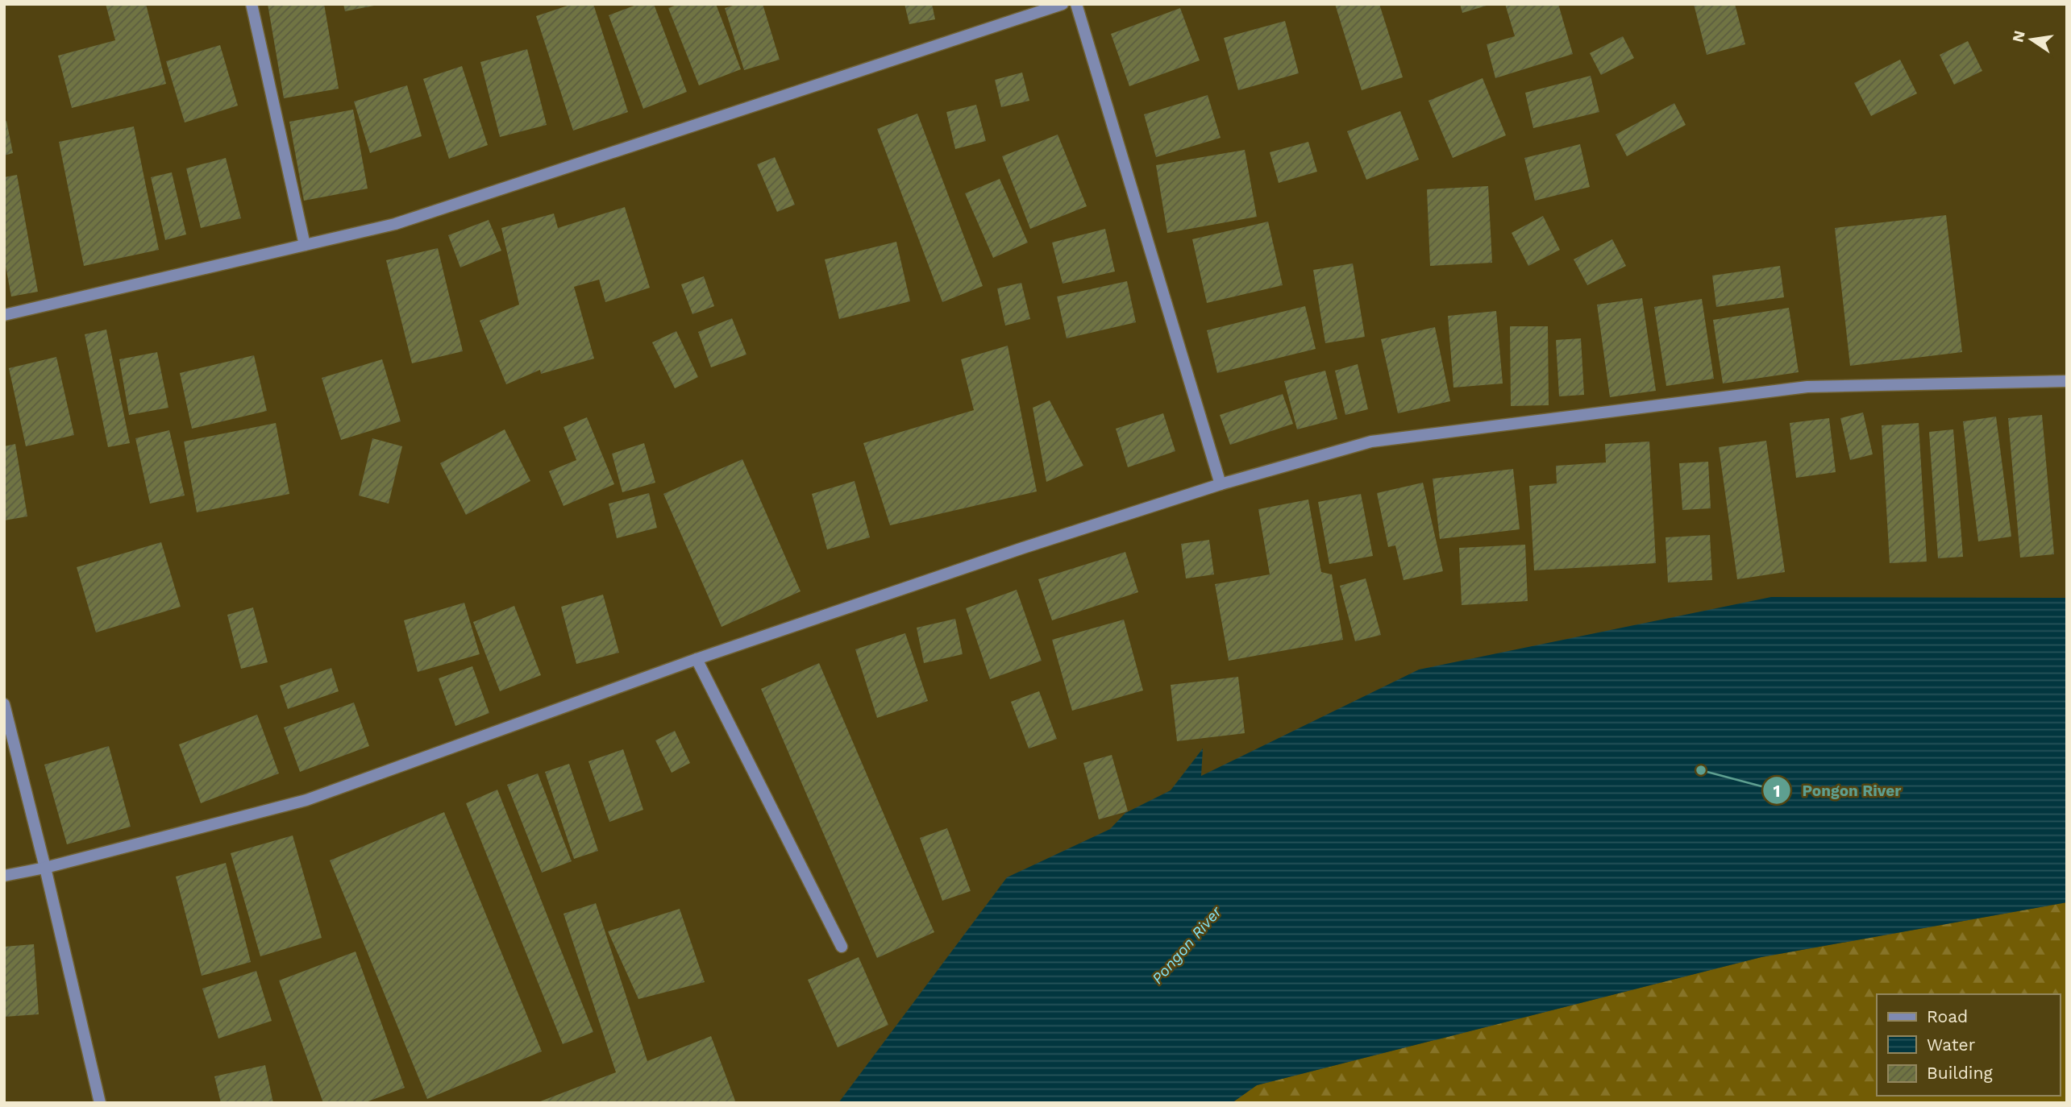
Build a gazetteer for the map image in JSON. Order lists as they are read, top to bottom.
{
  "water": ["Pongon River"],
  "places": ["Pongon River"],
  "legend": ["Road", "Water", "Building"],
  "north": "left"
}
